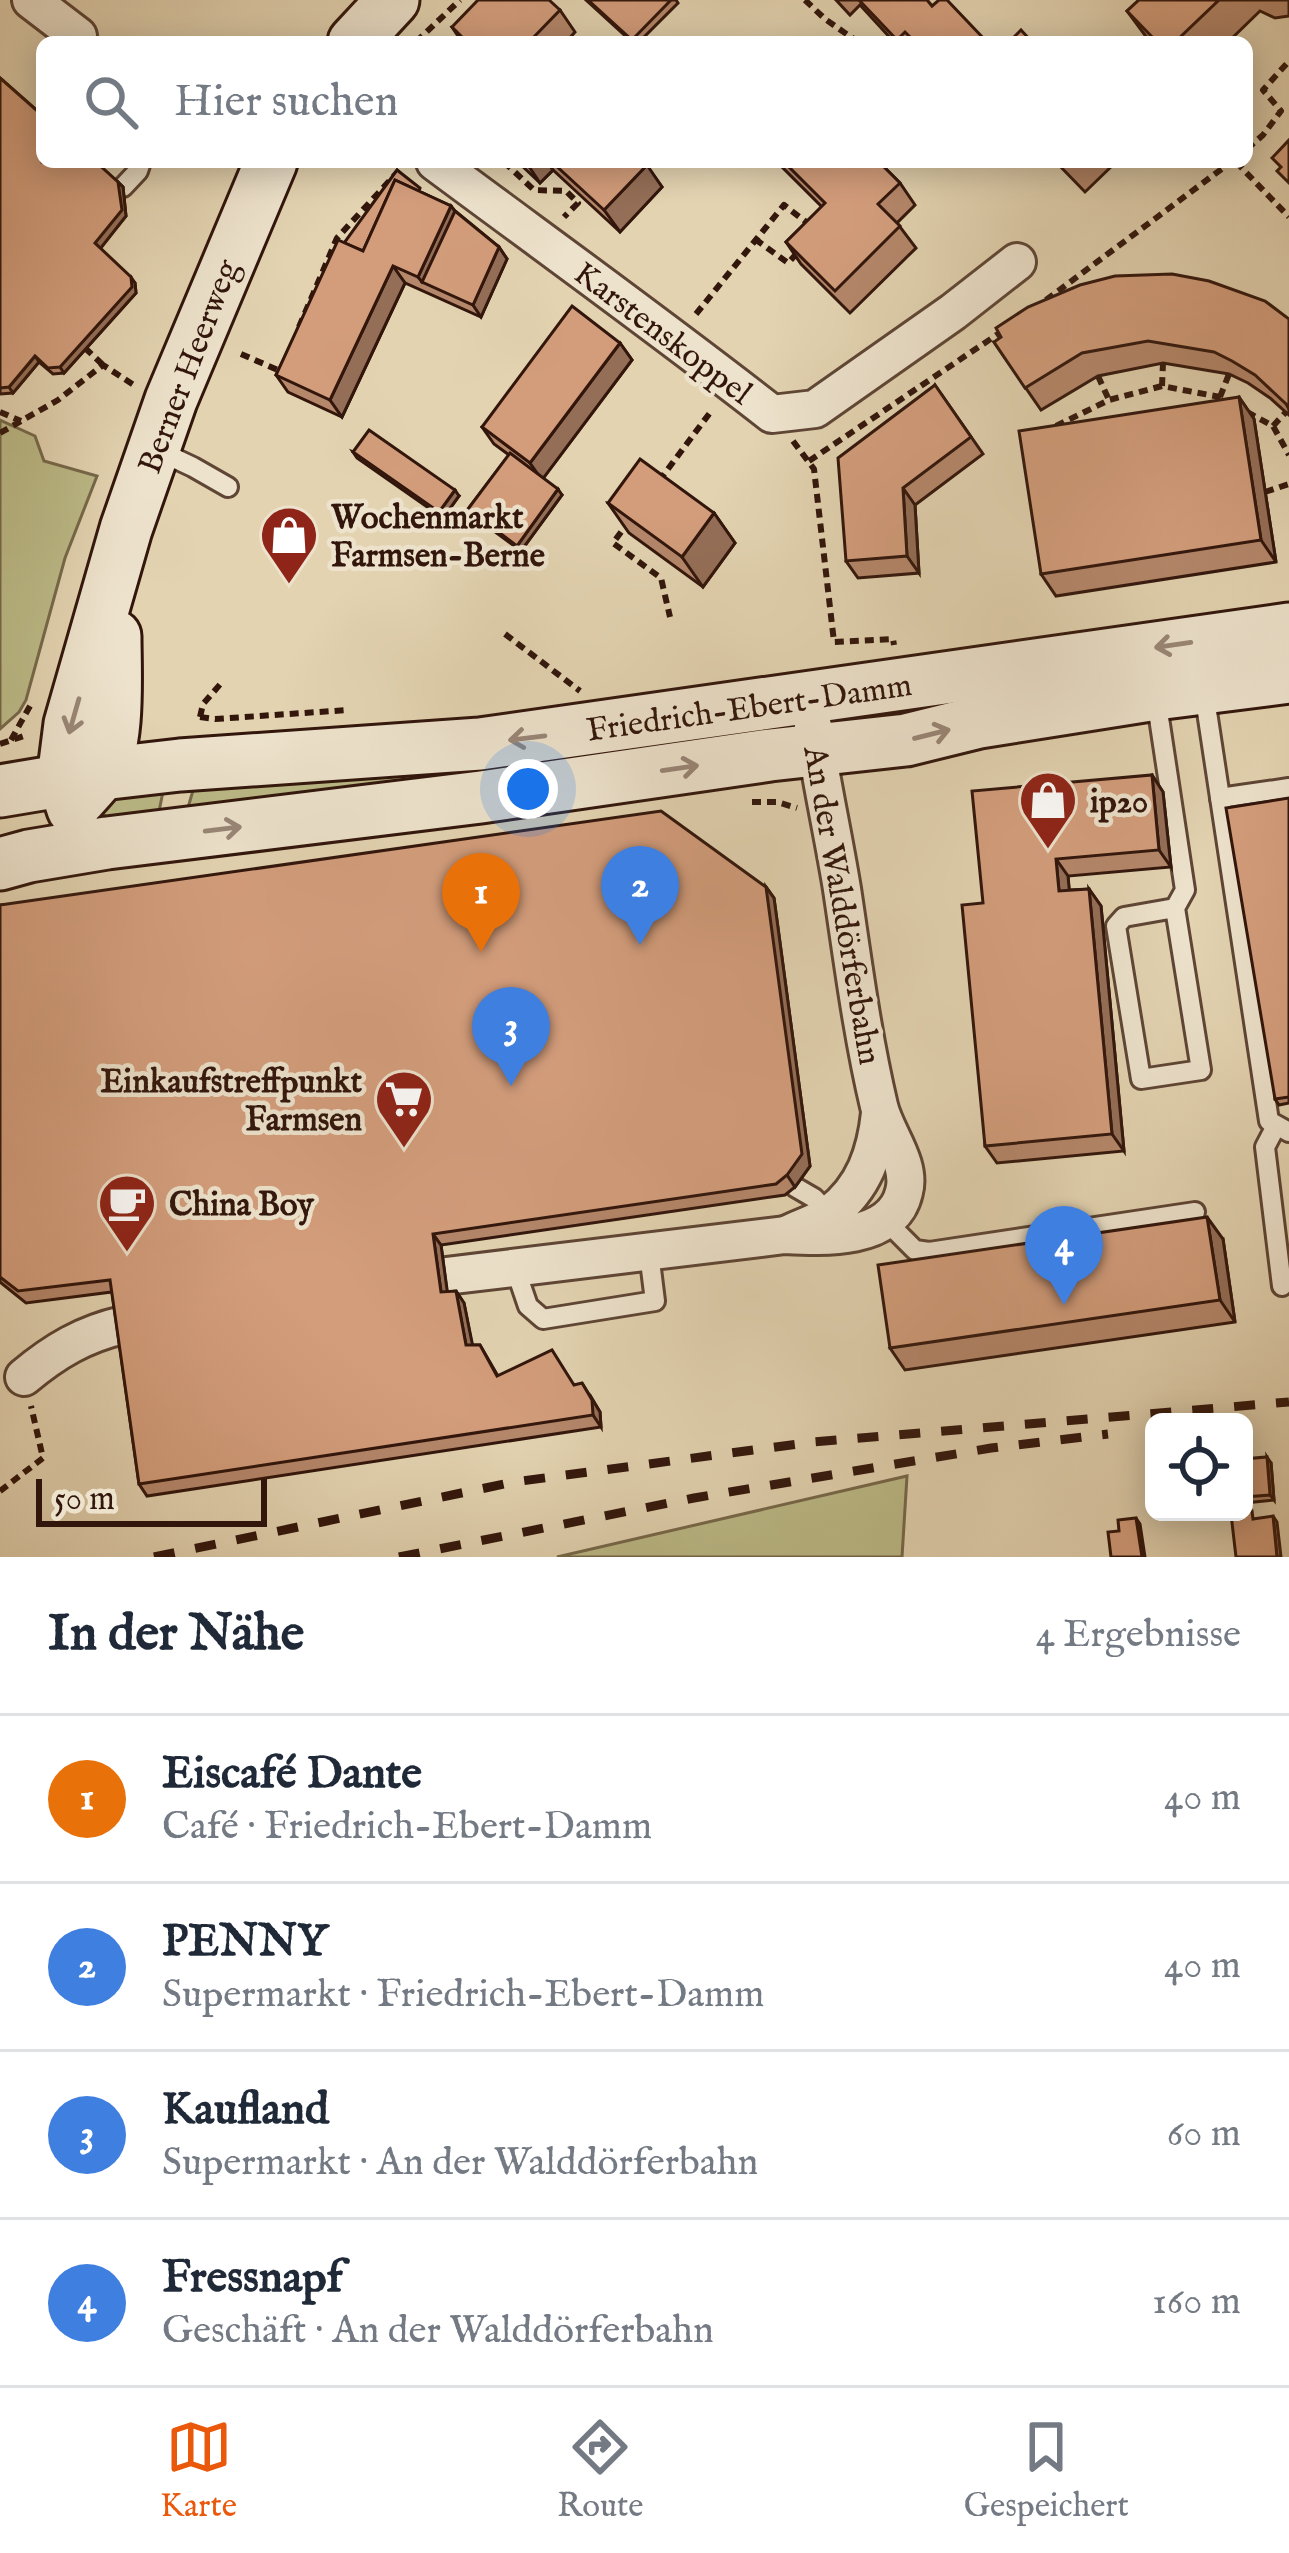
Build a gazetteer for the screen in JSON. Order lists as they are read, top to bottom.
{
  "streets": {
    "main road": ["Berner Heerweg", "Friedrich-Ebert-Damm"],
    "street": ["Karstenskoppel", "An der Walddörferbahn"]
  },
  "crossings": [
    ["Berner Heerweg", "Friedrich-Ebert-Damm"],
    ["Friedrich-Ebert-Damm", "An der Walddörferbahn"]
  ],
  "places": {
    "shop": ["Wochenmarkt Farmsen-Berne", "ip20"],
    "supermarket": ["Einkaufstreffpunkt Farmsen"],
    "cafe": ["China Boy"]
  },
  "scale_bar": "50 m",
  "page": {
    "search": "Hier suchen",
    "pins": [
      "2",
      "1",
      "3",
      "4"
    ],
    "scale": "50 m",
    "heading": ["In der Nähe", "4 Ergebnisse"],
    "list": [
      {
        "mark": "1",
        "name": "Eiscafé Dante",
        "note": "Café · Friedrich-Ebert-Damm",
        "value": "40 m"
      },
      {
        "mark": "2",
        "name": "PENNY",
        "note": "Supermarkt · Friedrich-Ebert-Damm",
        "value": "40 m"
      },
      {
        "mark": "3",
        "name": "Kaufland",
        "note": "Supermarkt · An der Walddörferbahn",
        "value": "60 m"
      },
      {
        "mark": "4",
        "name": "Fressnapf",
        "note": "Geschäft · An der Walddörferbahn",
        "value": "160 m"
      }
    ],
    "nav": ["Karte", "Route", "Gespeichert"]
  }
}
